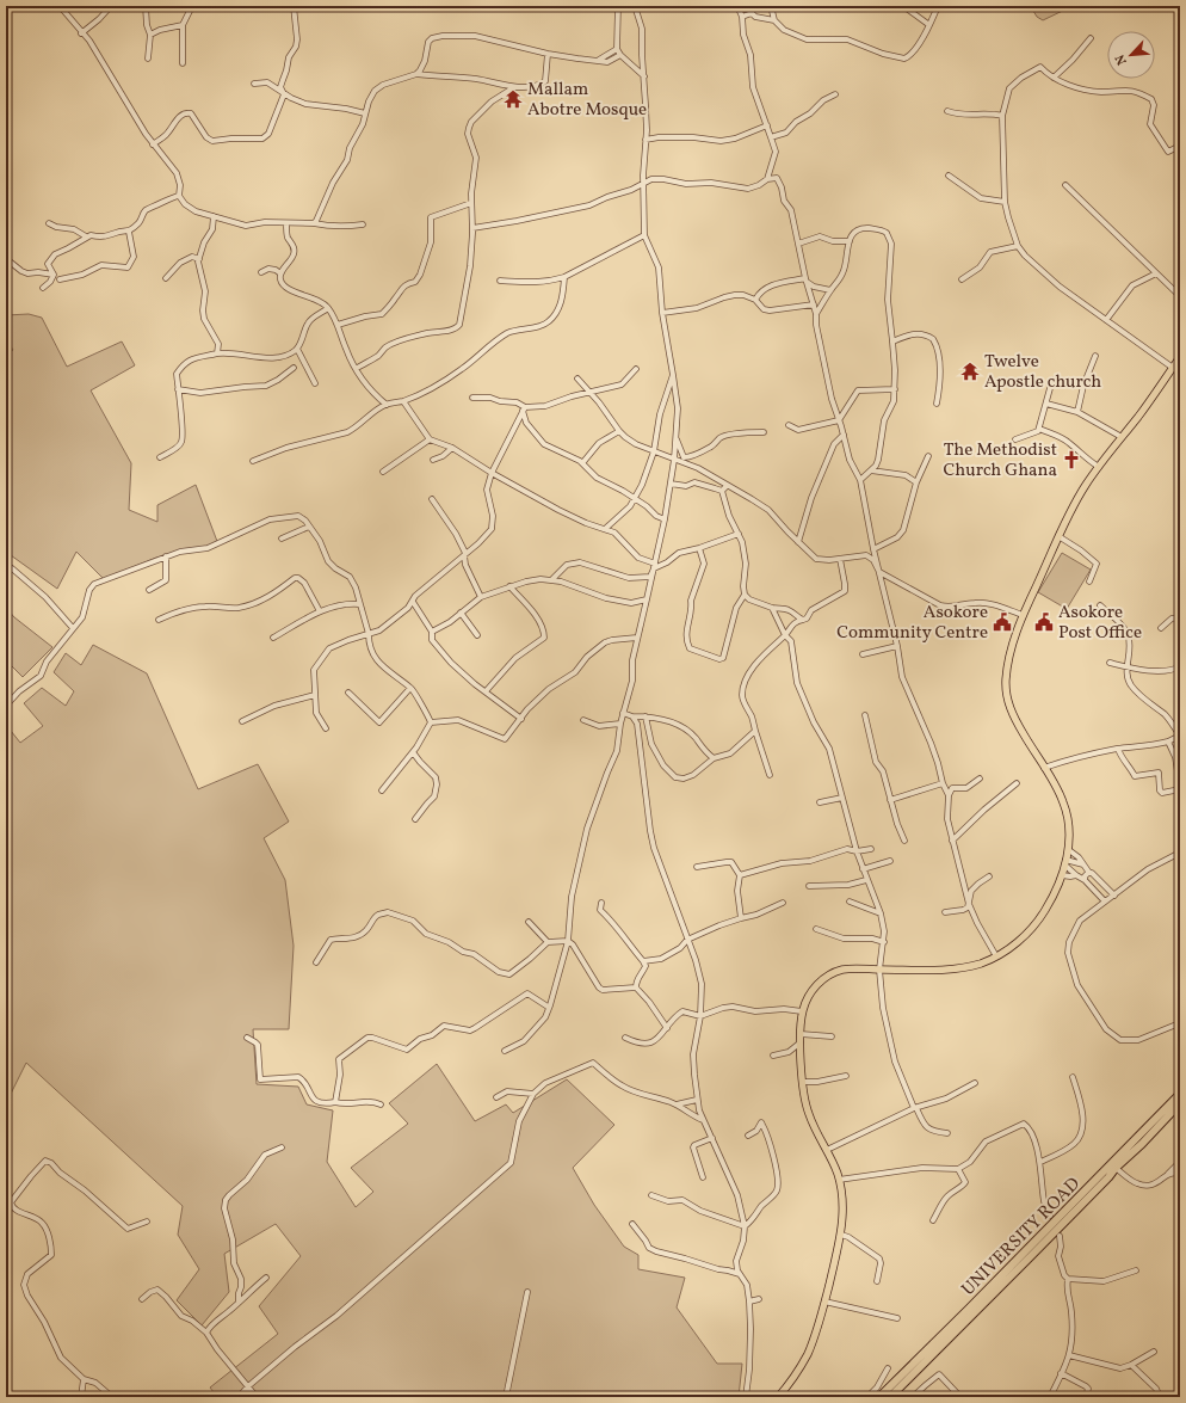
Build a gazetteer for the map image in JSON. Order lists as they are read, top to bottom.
{
  "streets": {
    "highway": ["UNIVERSITY ROAD"]
  },
  "places": {
    "temple": ["Mallam Abotre Mosque", "Twelve Apostle church"],
    "church": ["The Methodist Church Ghana"],
    "public building": ["Asokore Community Centre", "Asokore Post Office"]
  },
  "north": "bottom left"
}
